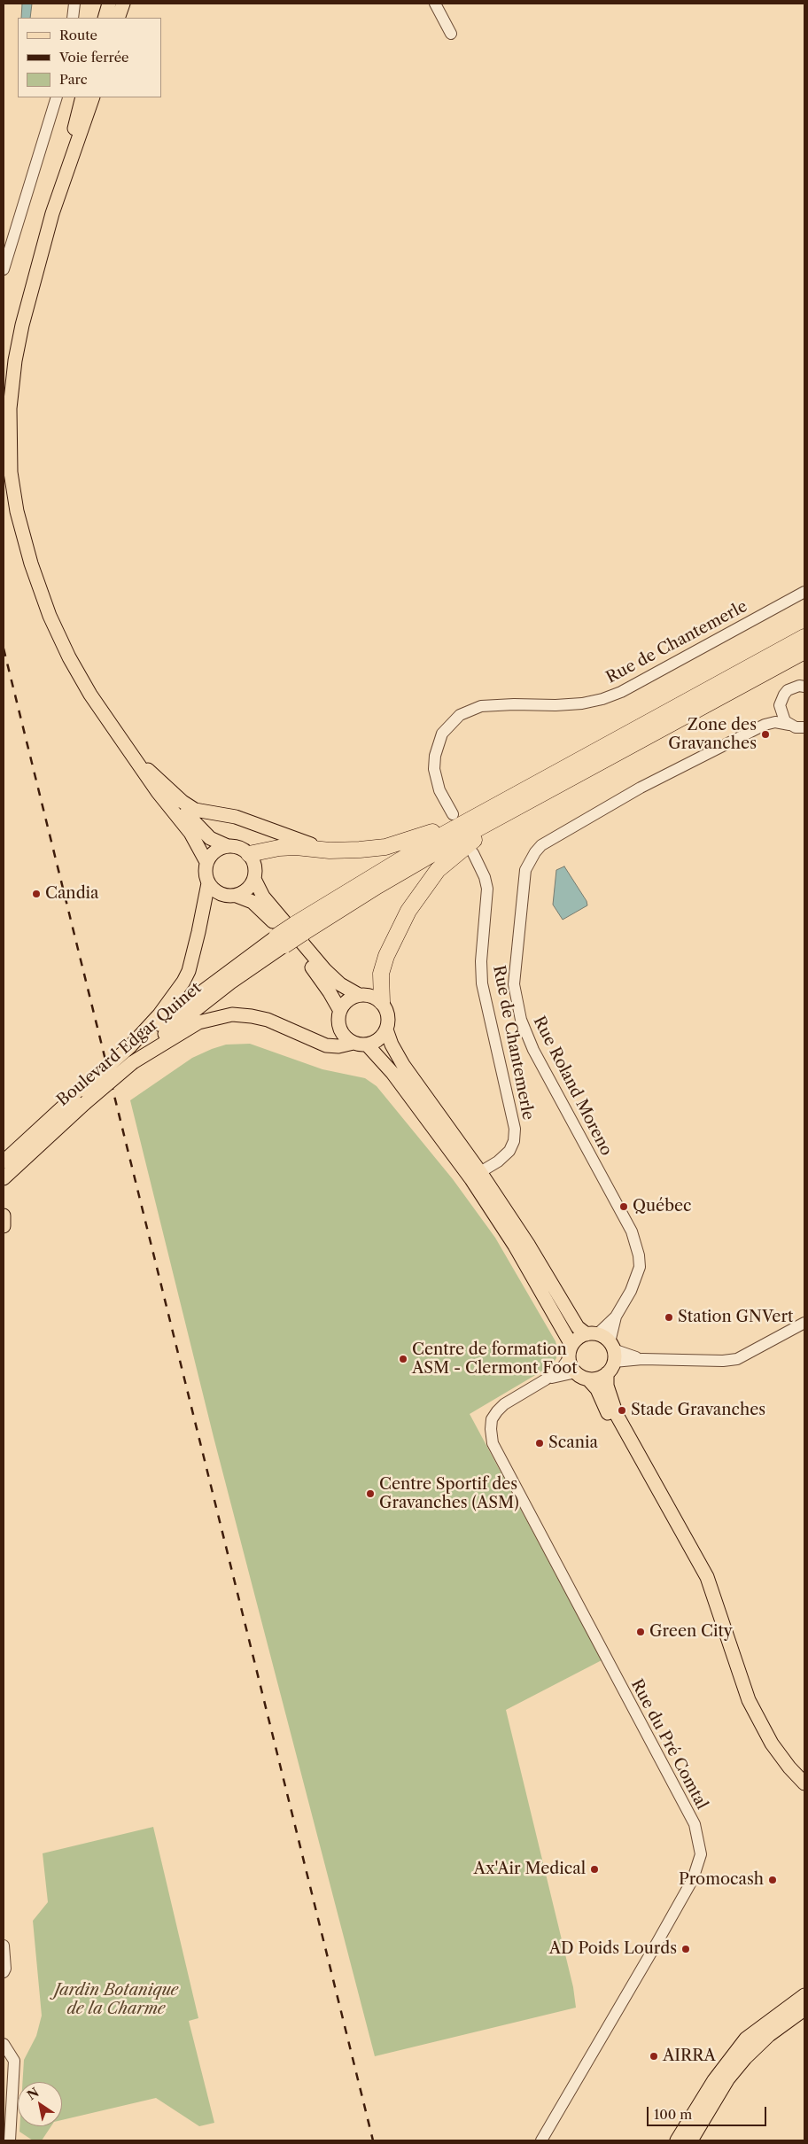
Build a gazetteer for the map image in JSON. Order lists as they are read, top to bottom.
{
  "streets": {
    "main road": ["Boulevard Edgar Quinet"],
    "street": ["Rue de Chantemerle", "Rue Roland Moreno", "Rue du Pré Comtal"]
  },
  "parks": ["Jardin Botanique de la Charme"],
  "places": [
    "Zone des Gravanches",
    "Candia",
    "Québec",
    "Station GNVert",
    "Centre de formation ASM - Clermont Foot",
    "Stade Gravanches",
    "Scania",
    "Centre Sportif des Gravanches (ASM)",
    "Green City",
    "Ax'Air Medical",
    "Promocash",
    "AD Poids Lourds",
    "AIRRA"
  ],
  "legend": ["Route", "Voie ferrée", "Parc"],
  "scale_bar": "100 m",
  "north": "top left"
}
